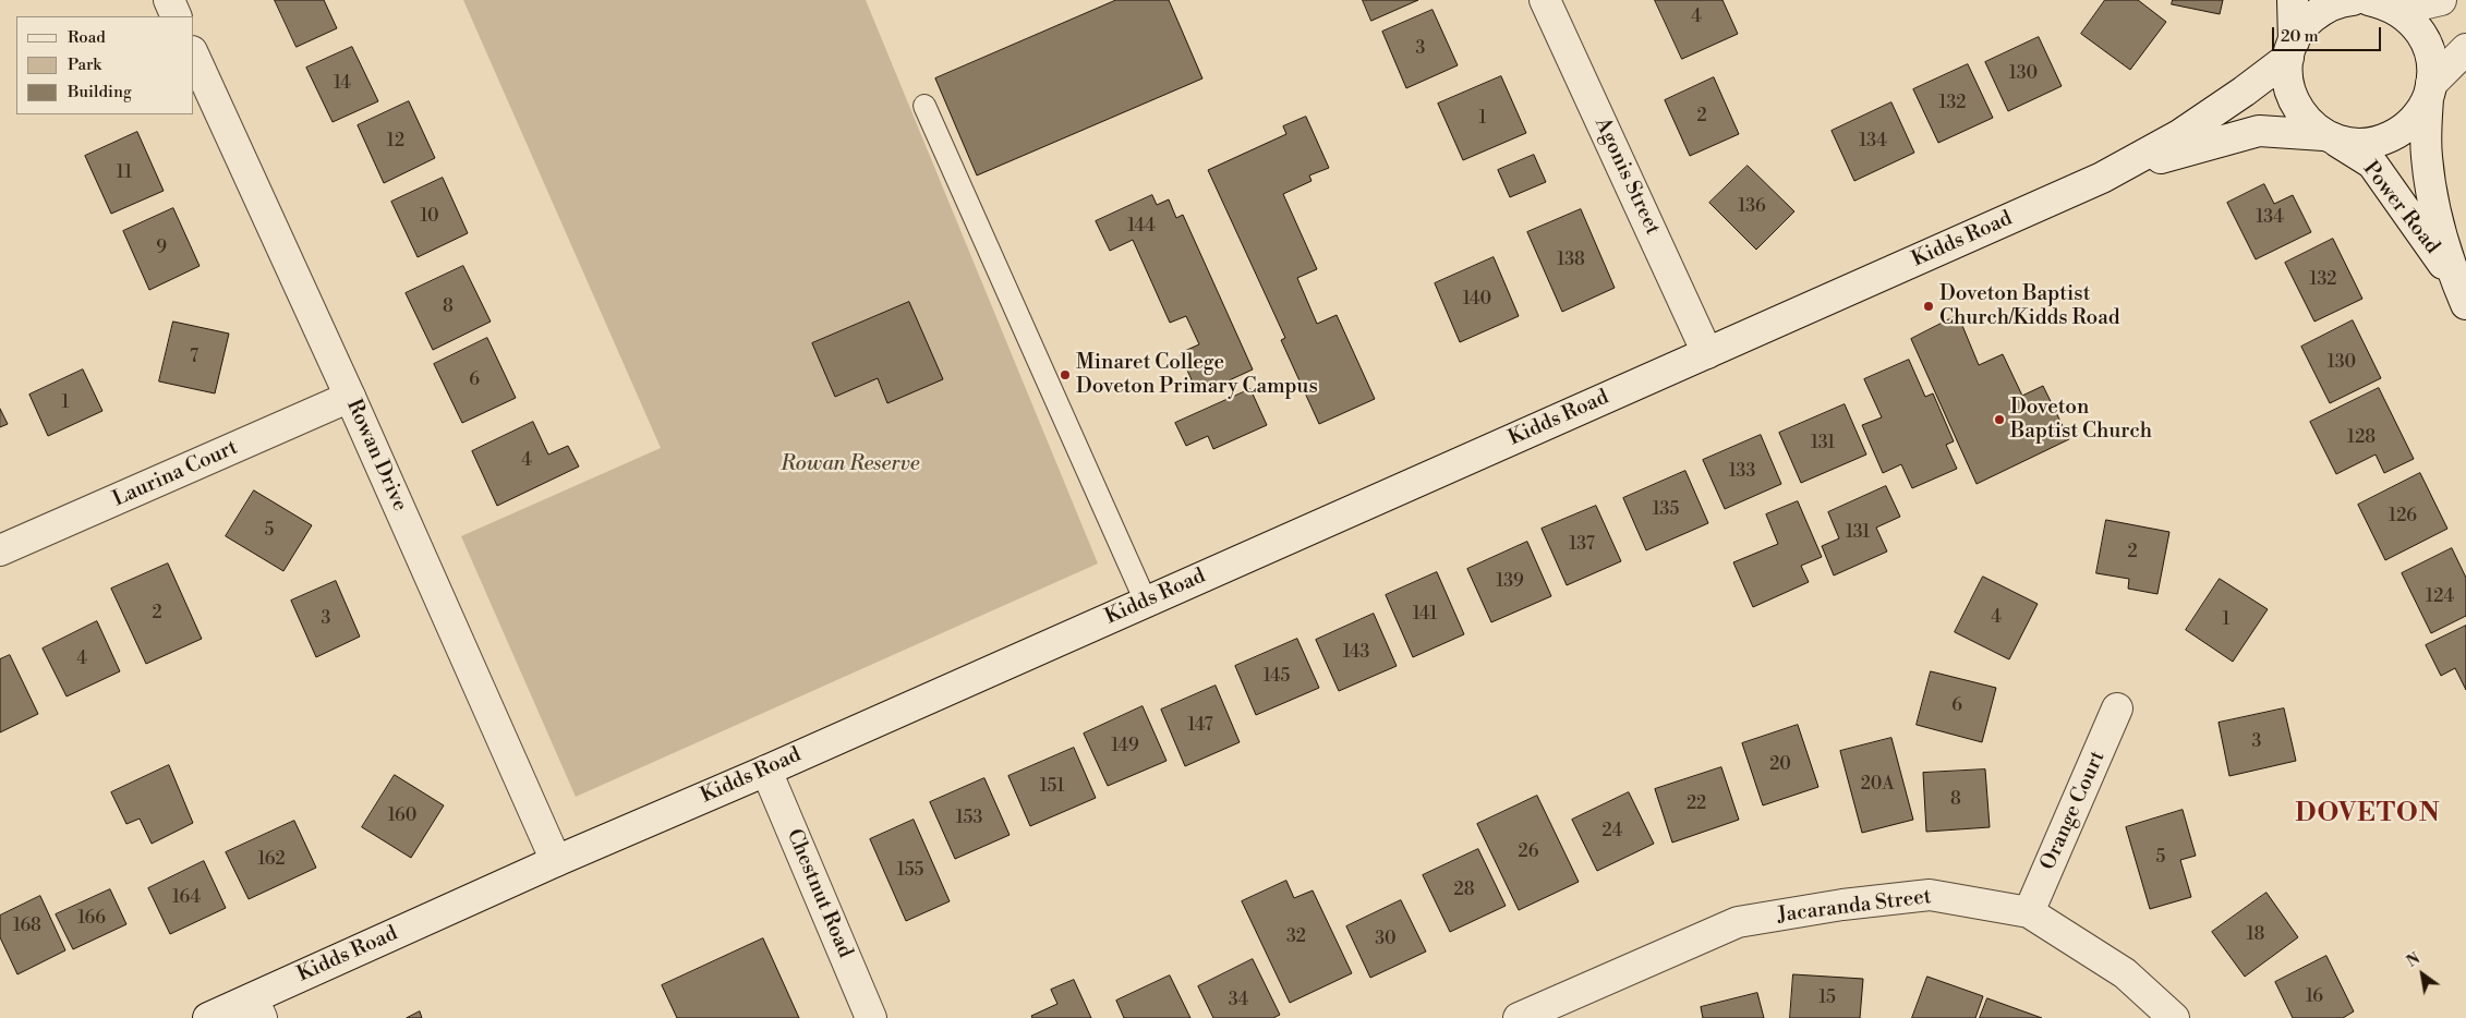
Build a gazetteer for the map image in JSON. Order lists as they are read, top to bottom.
{
  "streets": {
    "main road": [
      "Agonis Street",
      "Power Road",
      "Kidds Road",
      "Rowan Drive",
      "Laurina Court",
      "Orange Court",
      "Chestnut Road",
      "Jacaranda Street"
    ]
  },
  "crossings": [
    ["Agonis Street", "Kidds Road"],
    ["Power Road", "Kidds Road"],
    ["Kidds Road", "Rowan Drive"],
    ["Kidds Road", "Chestnut Road"],
    ["Rowan Drive", "Laurina Court"],
    ["Orange Court", "Jacaranda Street"]
  ],
  "districts": ["DOVETON"],
  "parks": ["Rowan Reserve"],
  "places": ["Doveton Baptist Church/Kidds Road", "Minaret College Doveton Primary Campus", "Doveton Baptist Church"],
  "house_numbers": [
    "4",
    "3",
    "130",
    "14",
    "132",
    "2",
    "1",
    "12",
    "134",
    "11",
    "136",
    "10",
    "134",
    "144",
    "9",
    "138",
    "132",
    "140",
    "8",
    "7",
    "130",
    "6",
    "1",
    "128",
    "131",
    "4",
    "133",
    "135",
    "126",
    "5",
    "131",
    "137",
    "2",
    "139",
    "124",
    "2",
    "141",
    "4",
    "3",
    "1",
    "143",
    "4",
    "145",
    "6",
    "147",
    "3",
    "149",
    "20",
    "20A",
    "151",
    "8",
    "22",
    "160",
    "153",
    "24",
    "26",
    "5",
    "162",
    "155",
    "28",
    "164",
    "166",
    "168",
    "18",
    "32",
    "30",
    "16",
    "15",
    "34"
  ],
  "legend": ["Road", "Park", "Building"],
  "scale_bar": "20 m",
  "north": "top left"
}
